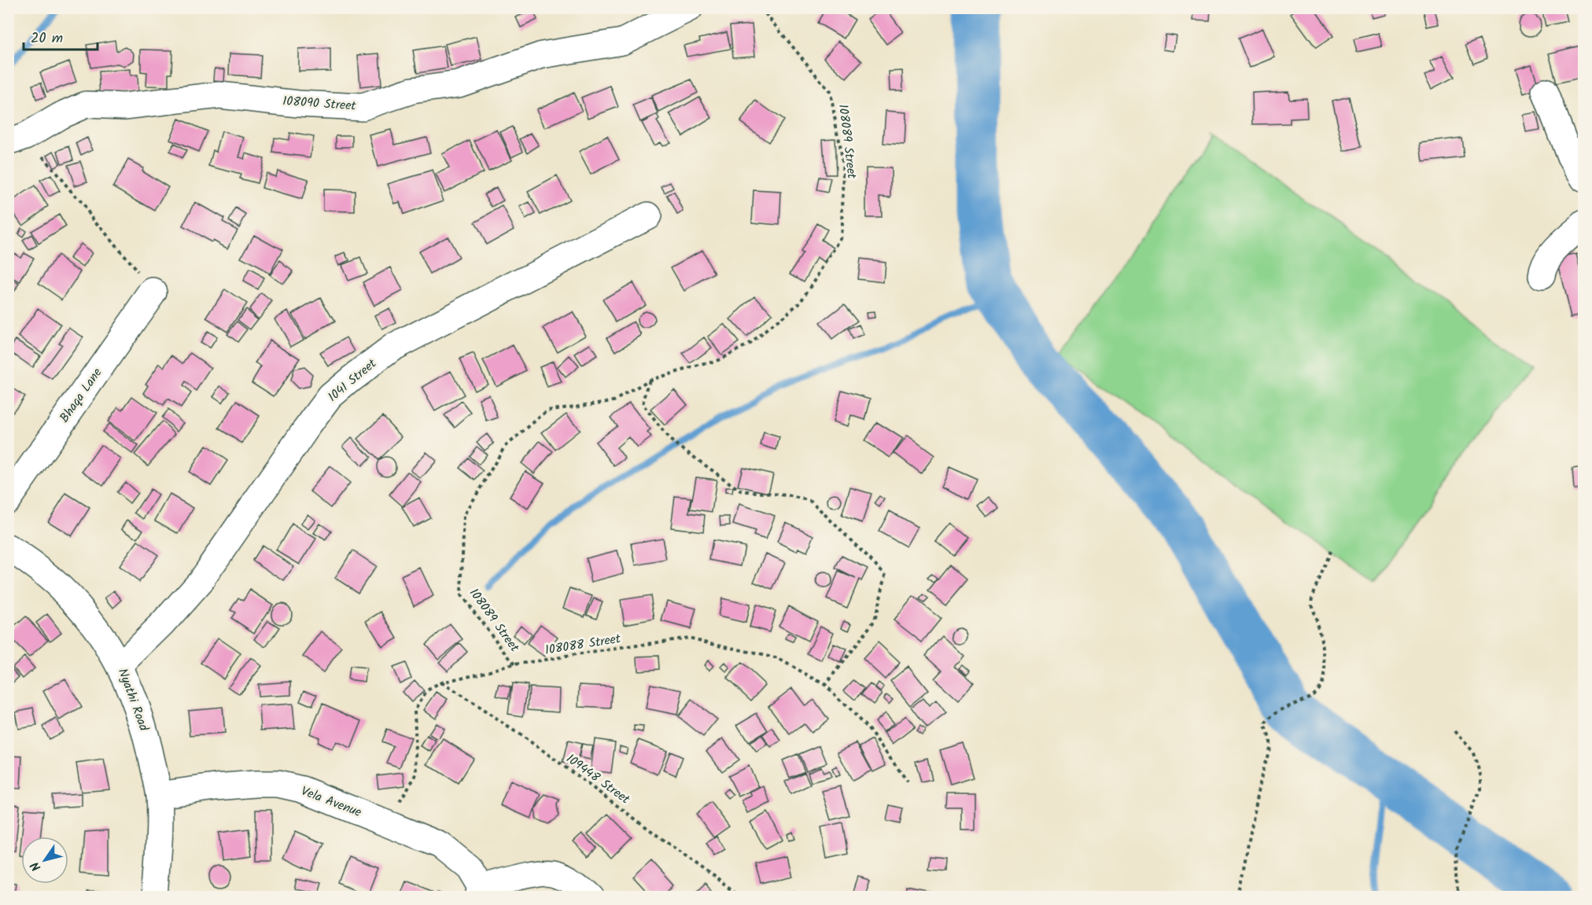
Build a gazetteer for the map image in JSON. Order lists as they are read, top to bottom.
{
  "streets": {
    "street": [
      "108090 Street",
      "1041 Street",
      "Bhaqa Lane",
      "Nyathi Road",
      "Vela Avenue"
    ],
    "path": ["108089 Street", "108088 Street", "109448 Street"]
  },
  "crossings": [
    ["108089 Street", "108088 Street"],
    ["1041 Street", "Nyathi Road"],
    ["108088 Street", "109448 Street"],
    ["108088 Street", "Vela Avenue"],
    ["Nyathi Road", "Vela Avenue"]
  ],
  "scale_bar": "20 m",
  "north": "bottom left"
}
